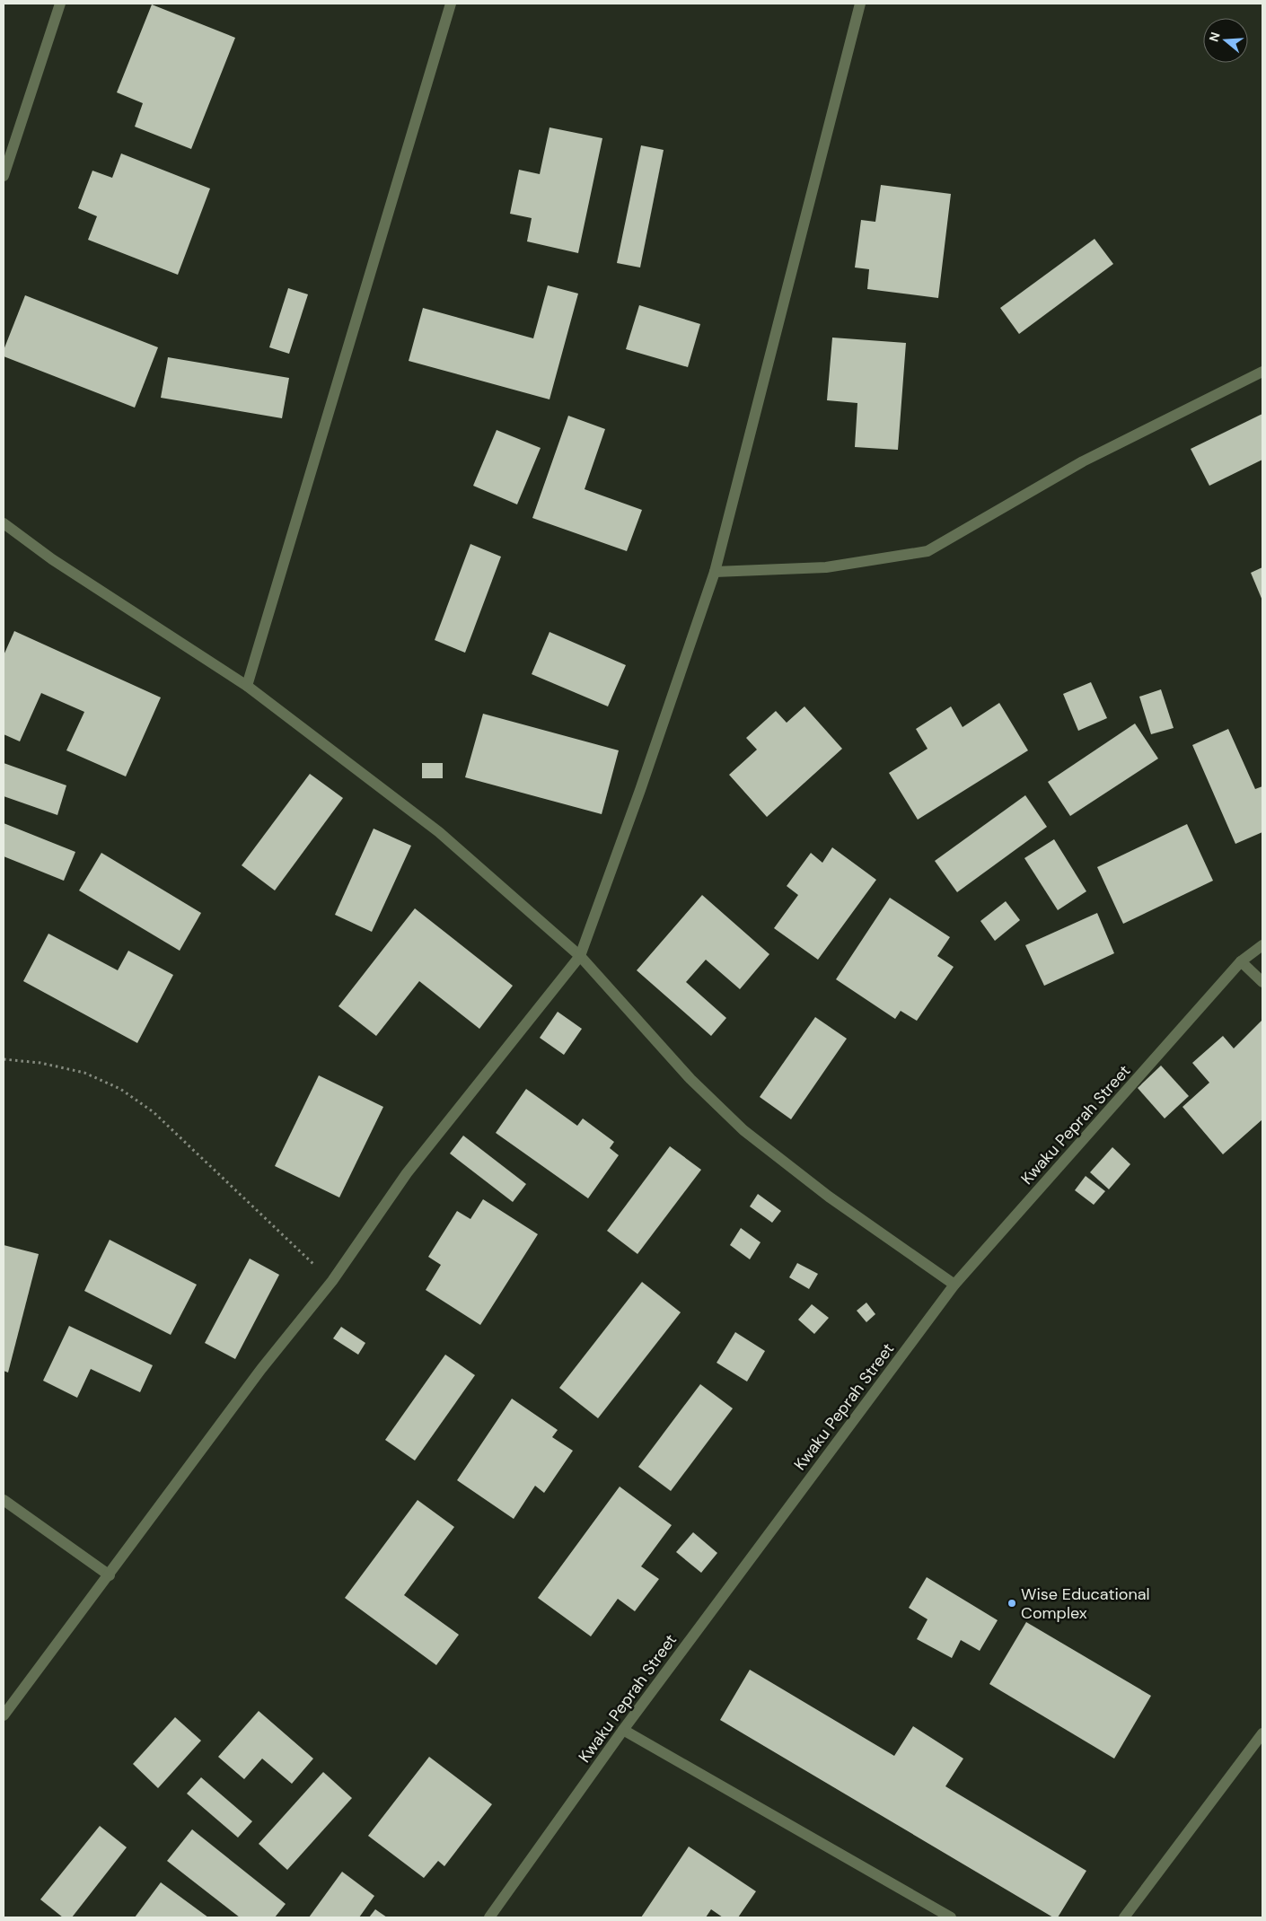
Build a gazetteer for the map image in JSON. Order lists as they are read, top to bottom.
{
  "streets": {
    "street": ["Kwaku Peprah Street"]
  },
  "places": ["Wise Educational Complex"],
  "north": "left"
}
